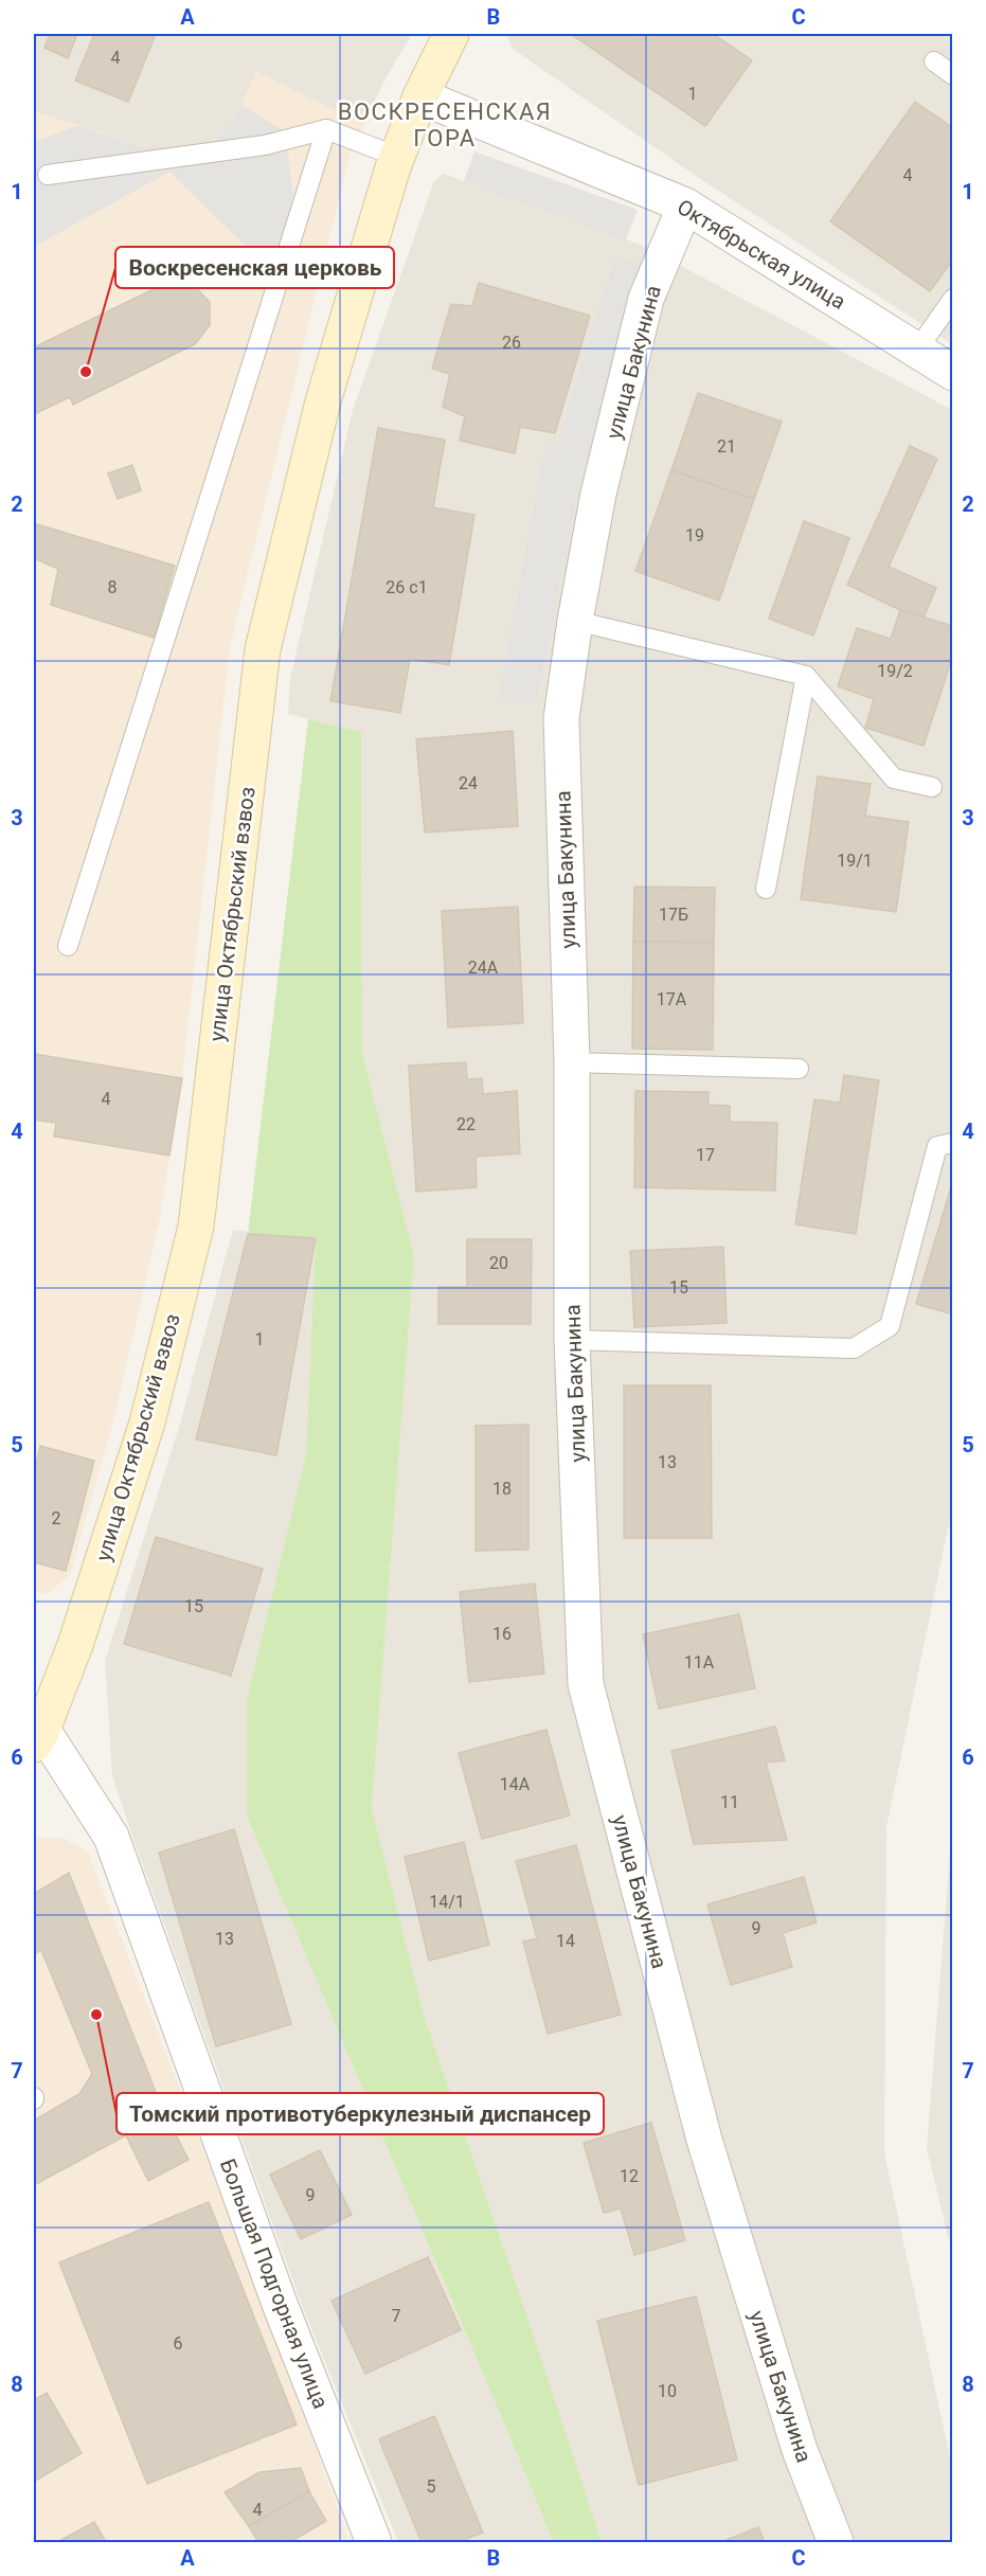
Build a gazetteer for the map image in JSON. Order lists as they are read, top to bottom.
{
  "streets": {
    "street": [
      "Октябрьская улица",
      "улица Бакунина",
      "улица Октябрьский взвоз",
      "Большая Подгорная улица"
    ]
  },
  "crossings": [
    ["Октябрьская улица", "улица Бакунина"],
    ["Октябрьская улица", "улица Октябрьский взвоз"],
    ["улица Октябрьский взвоз", "Большая Подгорная улица"]
  ],
  "districts": ["ВОСКРЕСЕНСКАЯ ГОРА"],
  "places": ["Воскресенская церковь", "Томский противотуберкулезный диспансер"],
  "house_numbers": [
    "4",
    "1",
    "4",
    "26",
    "21",
    "19",
    "8",
    "26 с1",
    "19/2",
    "24",
    "19/1",
    "17Б",
    "24А",
    "17А",
    "4",
    "22",
    "17",
    "20",
    "15",
    "1",
    "13",
    "18",
    "2",
    "15",
    "16",
    "11А",
    "14А",
    "11",
    "14/1",
    "9",
    "13",
    "14",
    "12",
    "9",
    "7",
    "6",
    "10",
    "5",
    "4"
  ],
  "grid": {
    "columns": ["A", "B", "C"],
    "rows": [
      "1",
      "2",
      "3",
      "4",
      "5",
      "6",
      "7",
      "8"
    ]
  }
}
